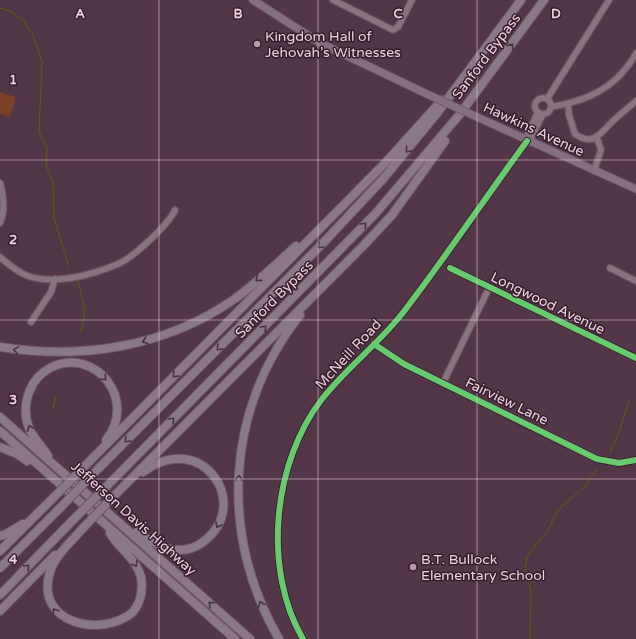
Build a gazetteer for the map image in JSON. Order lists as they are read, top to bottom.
{
  "streets": {
    "highway": ["Sanford Bypass", "Jefferson Davis Highway"],
    "main road": ["Hawkins Avenue"],
    "street": ["Longwood Avenue", "McNeill Road", "Fairview Lane"]
  },
  "crossings": [
    ["Hawkins Avenue", "McNeill Road"],
    ["McNeill Road", "Fairview Lane"]
  ],
  "places": ["Kingdom Hall of Jehovah’s Witnesses", "B.T. Bullock Elementary School"],
  "grid": {
    "columns": [
      "A",
      "B",
      "C",
      "D"
    ],
    "rows": [
      "1",
      "2",
      "3",
      "4"
    ]
  }
}
